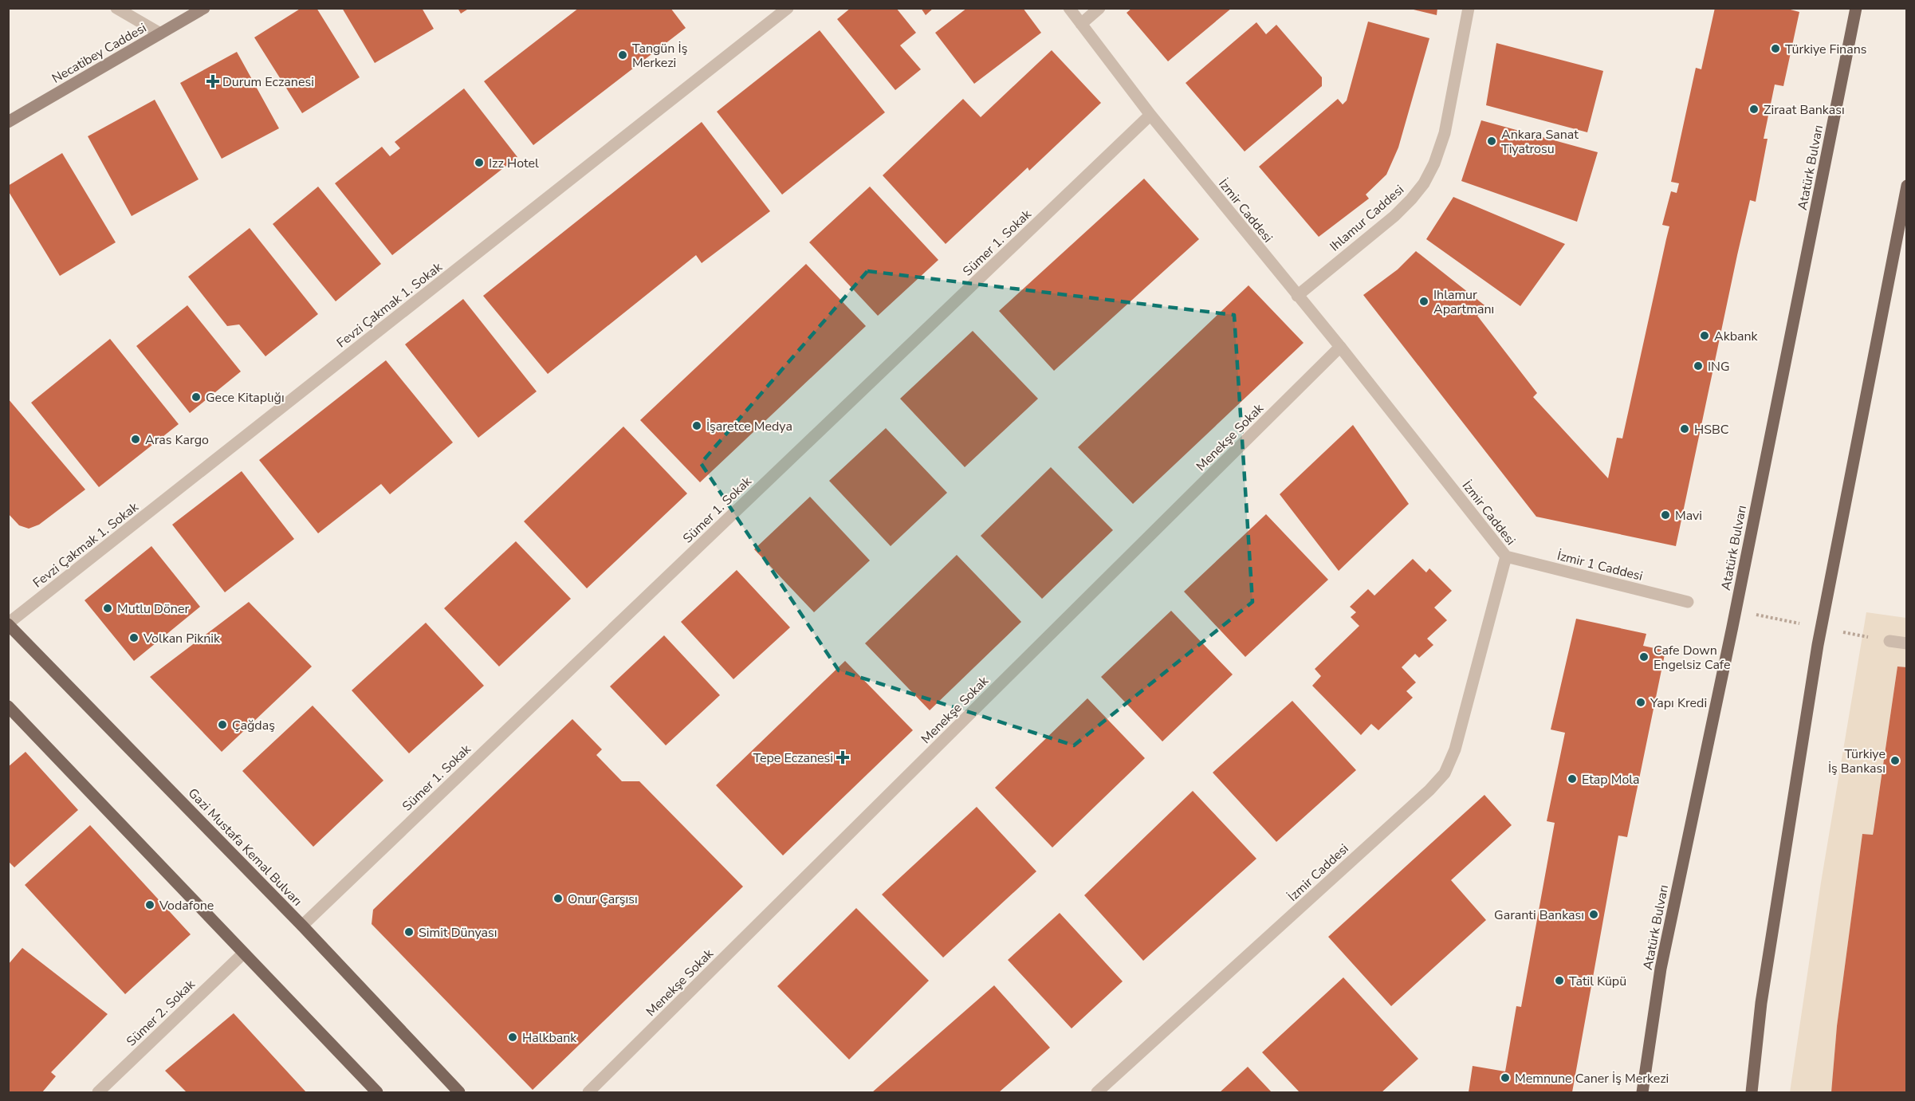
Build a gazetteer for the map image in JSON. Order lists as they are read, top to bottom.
{
  "streets": {
    "main road": ["Necatibey Caddesi", "Atatürk Bulvarı", "Gazi Mustafa Kemal Bulvarı"],
    "street": [
      "İzmir Caddesi",
      "Ihlamur Caddesi",
      "Sümer 1. Sokak",
      "Fevzi Çakmak 1. Sokak",
      "Menekşe Sokak",
      "İzmir 1 Caddesi",
      "Sümer 2. Sokak"
    ]
  },
  "crossings": [
    ["İzmir Caddesi", "Ihlamur Caddesi"],
    ["İzmir Caddesi", "Sümer 1. Sokak"],
    ["İzmir Caddesi", "Menekşe Sokak"],
    ["İzmir Caddesi", "İzmir 1 Caddesi"],
    ["Sümer 1. Sokak", "Gazi Mustafa Kemal Bulvarı"],
    ["Fevzi Çakmak 1. Sokak", "Gazi Mustafa Kemal Bulvarı"]
  ],
  "places": {
    "other": [
      "Türkiye Finans",
      "Tangün İş Merkezi",
      "Ziraat Bankası",
      "Ankara Sanat Tiyatrosu",
      "Izz Hotel",
      "Ihlamur Apartmanı",
      "Akbank",
      "ING",
      "Gece Kitaplığı",
      "İşaretce Medya",
      "HSBC",
      "Aras Kargo",
      "Mavi",
      "Mutlu Döner",
      "Volkan Piknik",
      "Cafe Down Engelsiz Cafe",
      "Yapı Kredi",
      "Çağdaş",
      "Türkiye İş Bankası",
      "Etap Mola",
      "Onur Çarşısı",
      "Vodafone",
      "Garanti Bankası",
      "Simit Dünyası",
      "Tatil Küpü",
      "Halkbank",
      "Memnune Caner İş Merkezi"
    ],
    "health": ["Durum Eczanesi", "Tepe Eczanesi"]
  }
}
